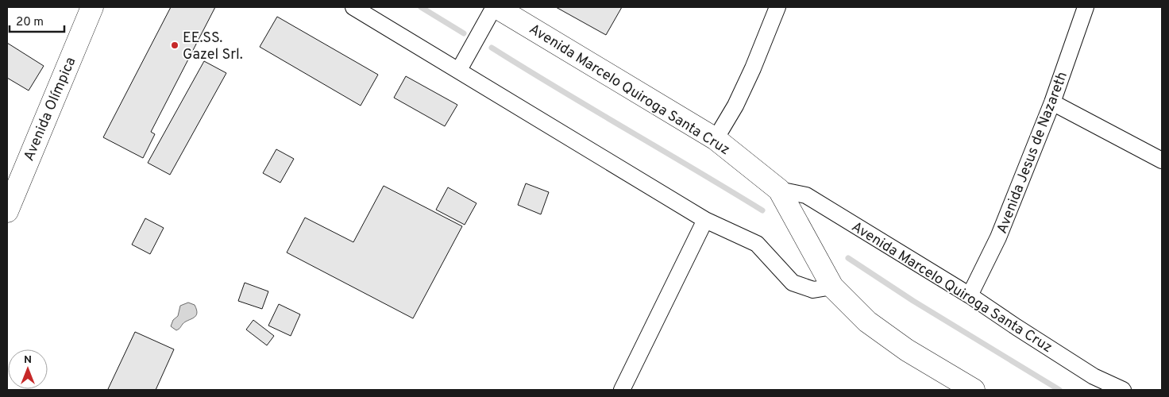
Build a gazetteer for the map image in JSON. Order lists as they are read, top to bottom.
{
  "streets": {
    "main road": ["Avenida Marcelo Quiroga Santa Cruz", "Avenida Olímpica"],
    "street": ["Avenida Jesus de Nazareth"]
  },
  "crossings": [
    ["Avenida Marcelo Quiroga Santa Cruz", "Avenida Jesus de Nazareth"]
  ],
  "places": ["EE.SS. Gazel Srl."],
  "scale_bar": "20 m",
  "north": "top"
}
